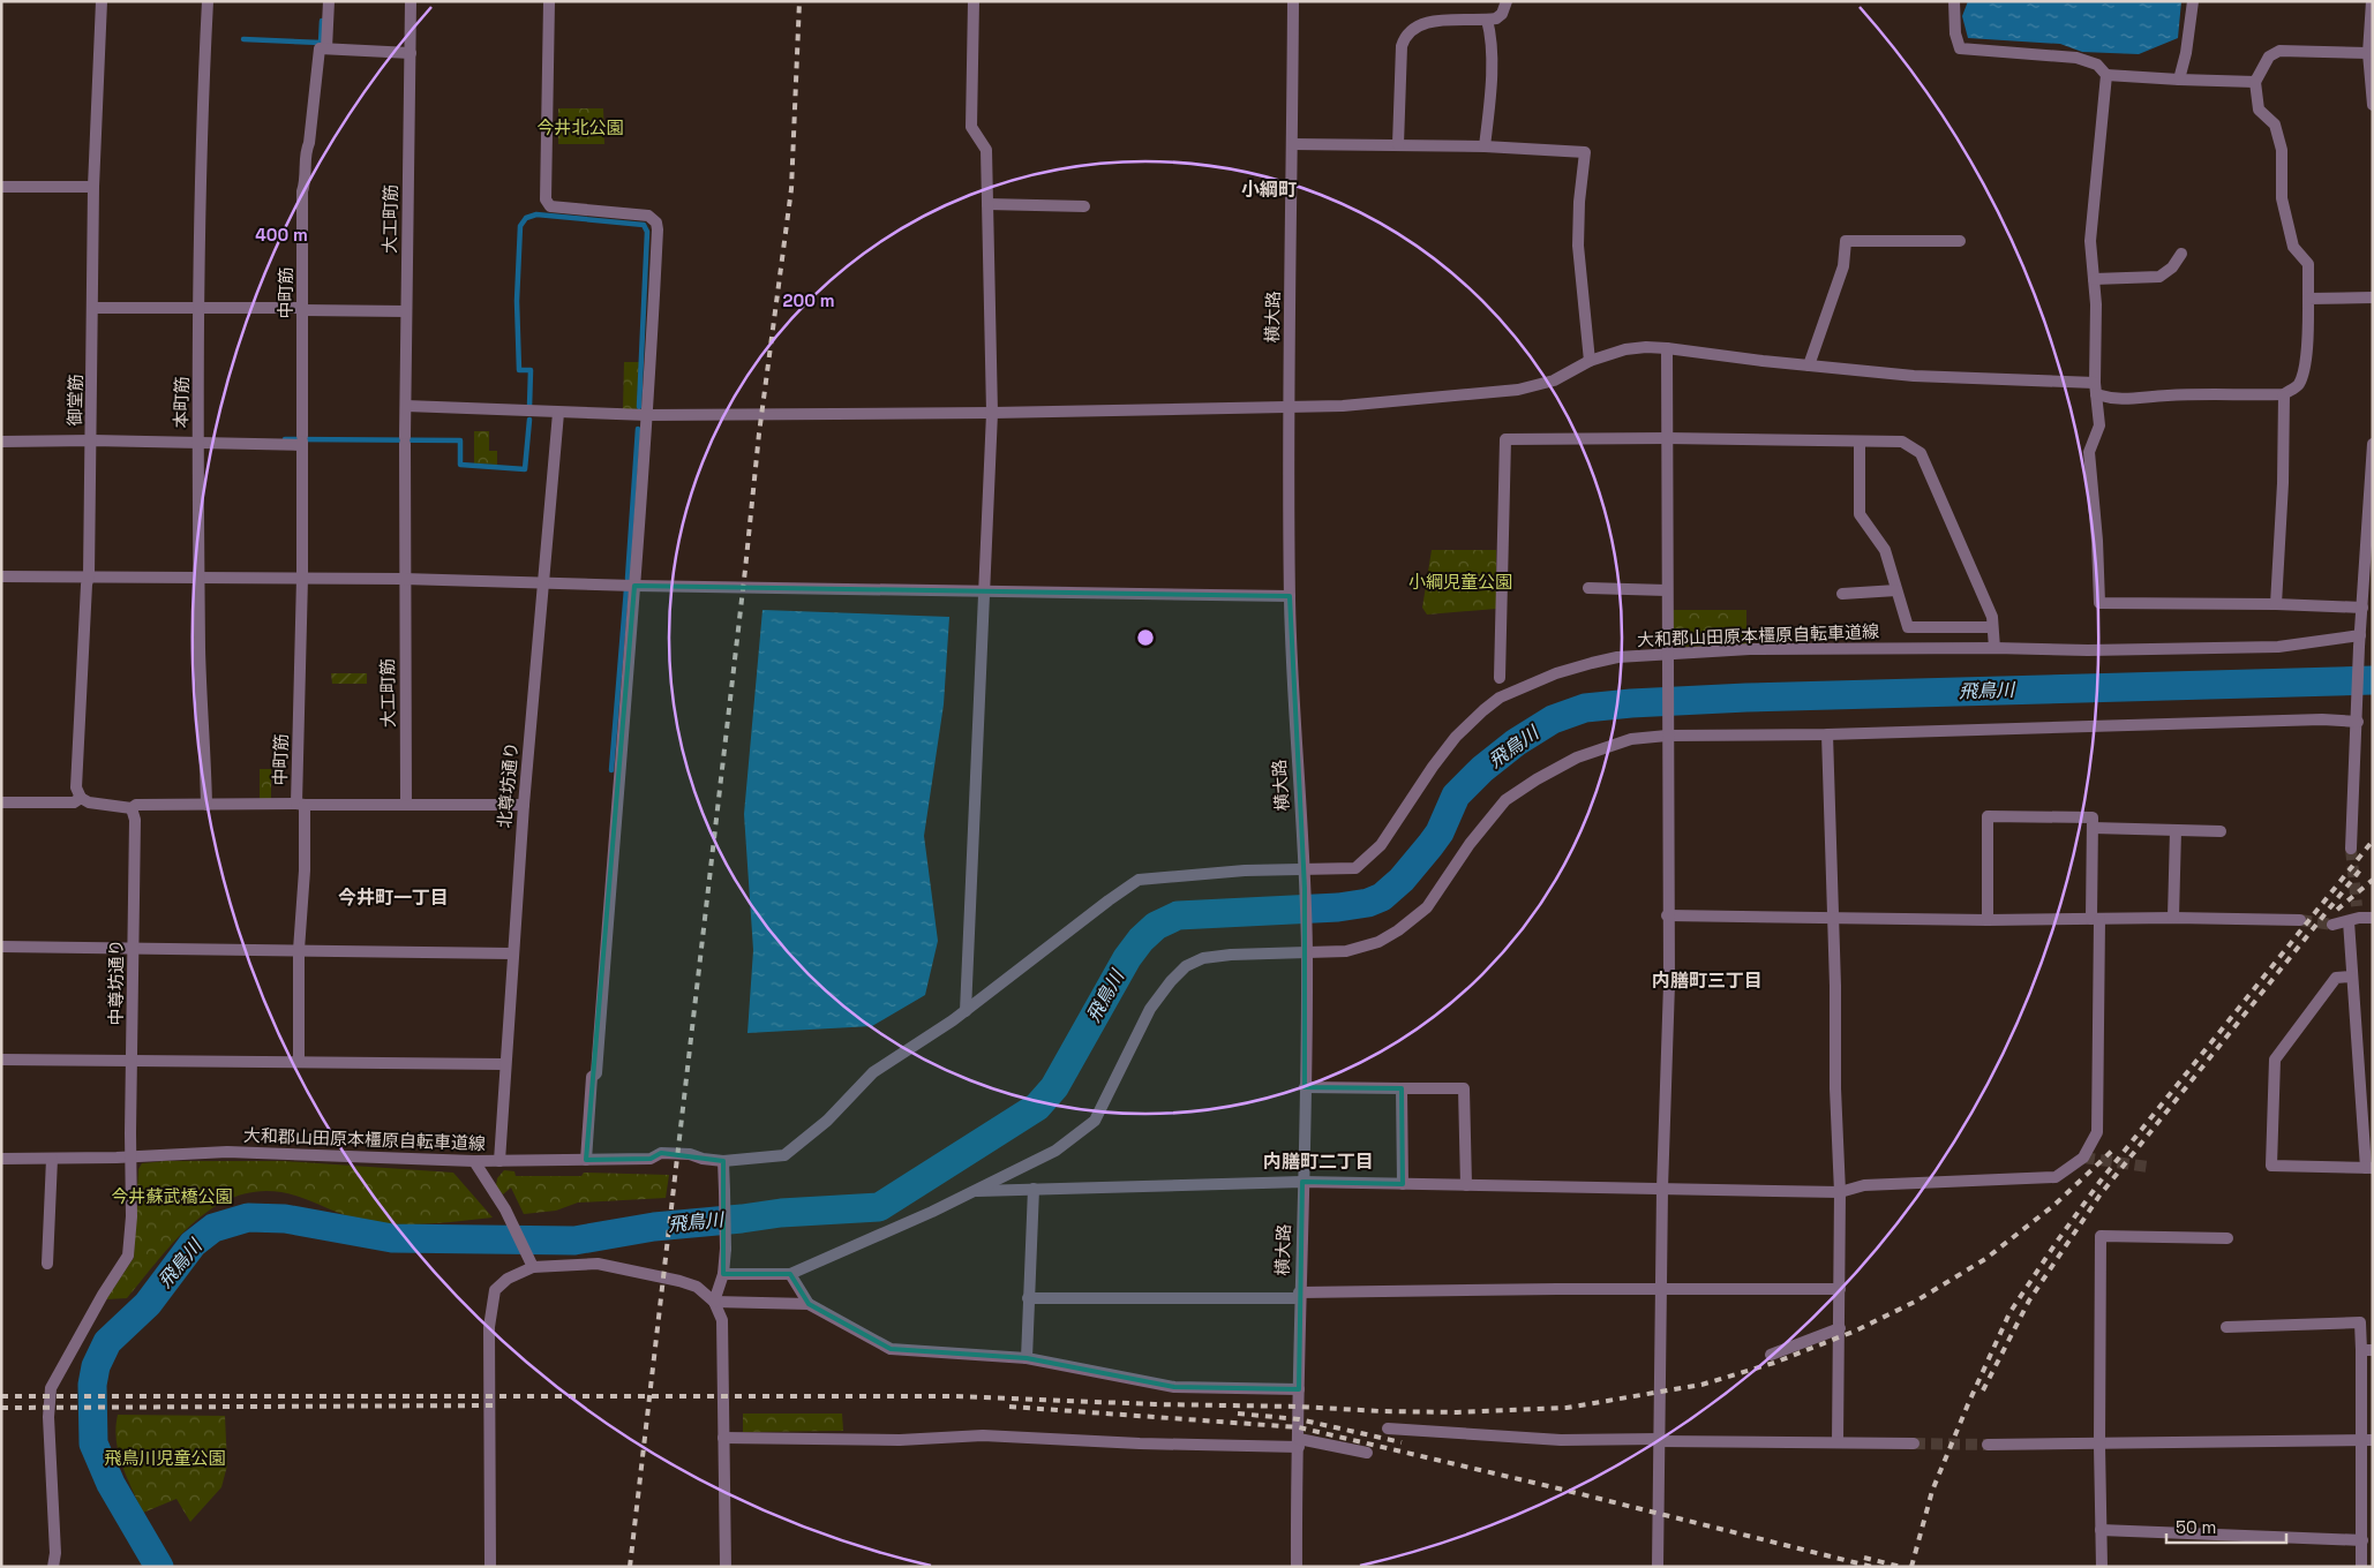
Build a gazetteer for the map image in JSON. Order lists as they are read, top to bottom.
{
  "streets": {
    "street": [
      "大工町筋",
      "中町筋",
      "横大路",
      "御堂筋",
      "本町筋",
      "大和郡山田原本橿原自転車道線",
      "北尊坊通り",
      "中尊坊通り"
    ]
  },
  "crossings": [
    ["横大路", "大和郡山田原本橿原自転車道線"],
    ["大和郡山田原本橿原自転車道線", "北尊坊通り"],
    ["大和郡山田原本橿原自転車道線", "中尊坊通り"]
  ],
  "districts": [
    "小綱町",
    "今井町一丁目",
    "内膳町三丁目",
    "内膳町二丁目"
  ],
  "water": ["飛鳥川"],
  "parks": [
    "今井北公園",
    "小綱児童公園",
    "今井蘇武橋公園",
    "飛鳥川児童公園"
  ],
  "scale_bar": "50 m",
  "rings": ["400 m", "200 m"]
}
